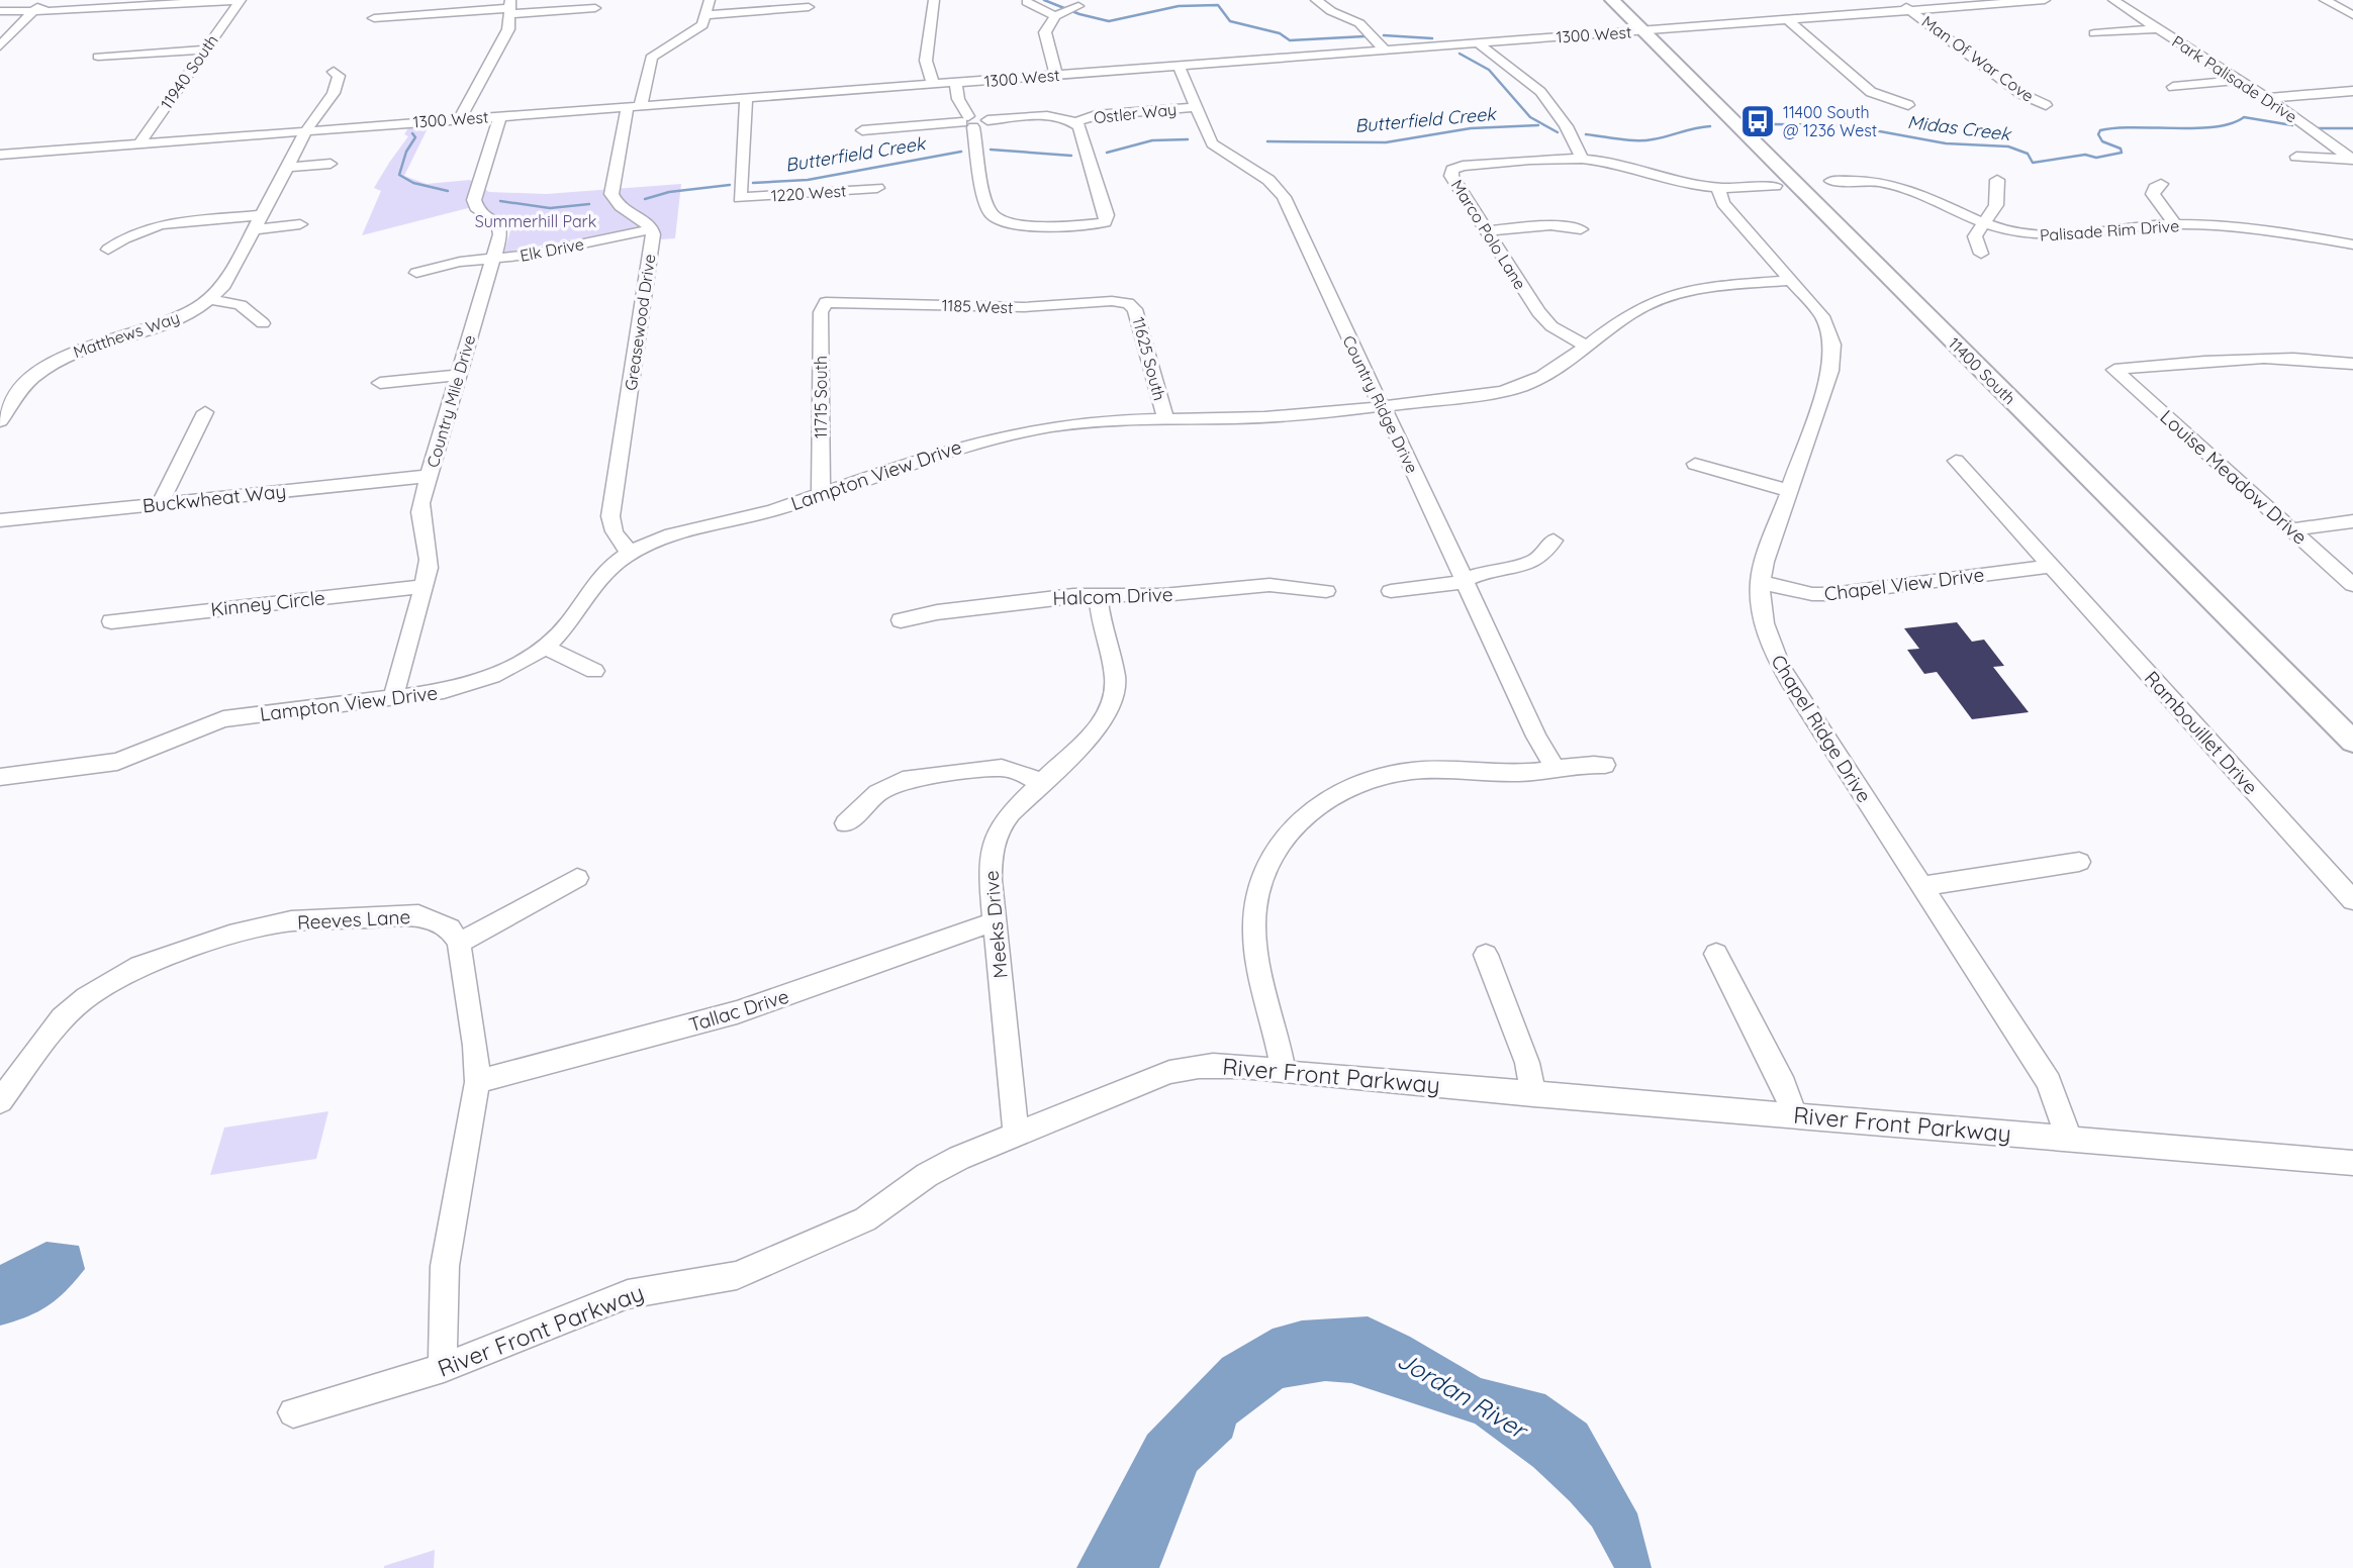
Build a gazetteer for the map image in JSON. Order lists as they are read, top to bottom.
{
  "streets": {
    "main road": ["11400 South"],
    "street": [
      "1300 West",
      "Man Of War Cove",
      "11940 South",
      "Park Palisade Drive",
      "Ostler Way",
      "1220 West",
      "Palisade Rim Drive",
      "Marco Polo Lane",
      "Elk Drive",
      "1185 West",
      "Greasewood Drive",
      "Matthews Way",
      "11625 South",
      "11715 South",
      "Country Mile Drive",
      "Country Ridge Drive",
      "Lampton View Drive",
      "Louise Meadow Drive",
      "Buckwheat Way",
      "Chapel View Drive",
      "Halcom Drive",
      "Kinney Circle",
      "Chapel Ridge Drive",
      "Rambouillet Drive",
      "Reeves Lane",
      "Meeks Drive",
      "Tallac Drive",
      "River Front Parkway"
    ]
  },
  "crossings": [
    ["1300 West", "Man Of War Cove"],
    ["1300 West", "11940 South"],
    ["1300 West", "1220 West"],
    ["1300 West", "Greasewood Drive"],
    ["1300 West", "Matthews Way"],
    ["1300 West", "11400 South"],
    ["1300 West", "Country Mile Drive"],
    ["1300 West", "Country Ridge Drive"],
    ["Ostler Way", "Country Ridge Drive"],
    ["Marco Polo Lane", "Lampton View Drive"],
    ["Marco Polo Lane", "Chapel Ridge Drive"],
    ["Elk Drive", "Greasewood Drive"],
    ["Elk Drive", "Country Mile Drive"],
    ["1185 West", "11625 South"],
    ["1185 West", "11715 South"],
    ["Greasewood Drive", "Lampton View Drive"],
    ["11625 South", "Lampton View Drive"],
    ["11715 South", "Lampton View Drive"],
    ["Country Mile Drive", "Lampton View Drive"],
    ["Country Mile Drive", "Buckwheat Way"],
    ["Country Mile Drive", "Kinney Circle"],
    ["Country Ridge Drive", "Lampton View Drive"],
    ["Lampton View Drive", "Chapel Ridge Drive"],
    ["Chapel View Drive", "Chapel Ridge Drive"],
    ["Chapel View Drive", "Rambouillet Drive"],
    ["Halcom Drive", "Meeks Drive"],
    ["Chapel Ridge Drive", "River Front Parkway"],
    ["Meeks Drive", "Tallac Drive"],
    ["Meeks Drive", "River Front Parkway"]
  ],
  "water": ["Butterfield Creek", "Midas Creek", "Jordan River"],
  "parks": ["Summerhill Park"],
  "places": {
    "bus stop": ["11400 South @ 1236 West"]
  }
}
